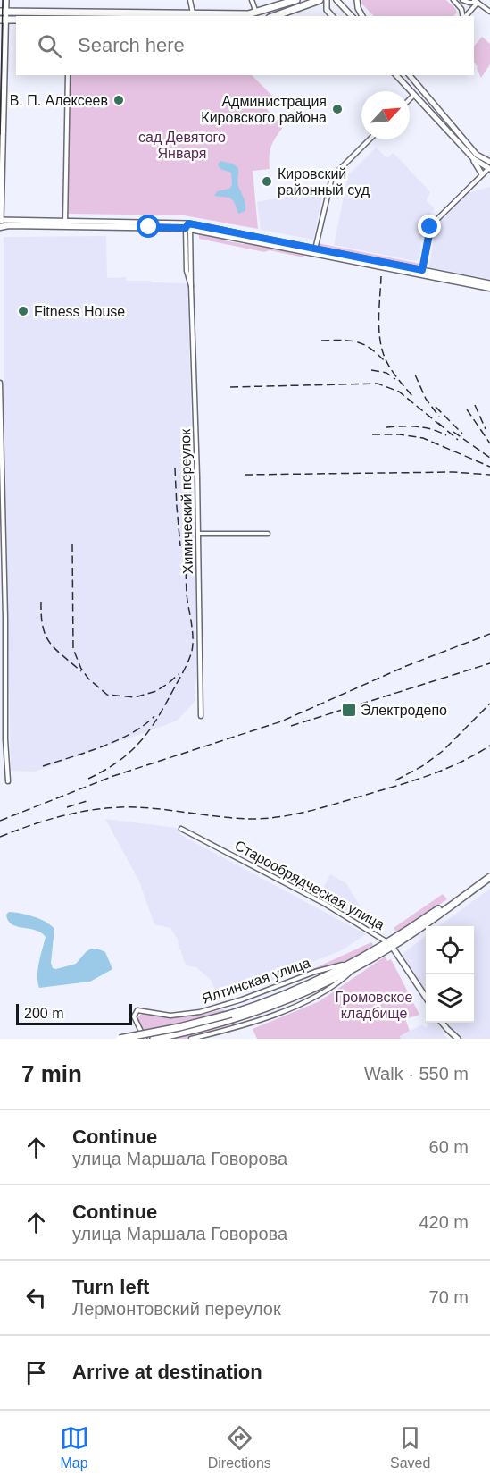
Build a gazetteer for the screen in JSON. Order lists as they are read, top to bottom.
{
  "streets": {
    "street": ["Химический переулок", "Старообрядческая улица", "Ялтинская улица"]
  },
  "parks": ["сад Девятого Января", "Громовское кладбище"],
  "places": {
    "other": [
      "В. П. Алексеев",
      "Администрация Кировского района",
      "Кировский районный суд",
      "Fitness House"
    ],
    "transit": ["Электродепо"]
  },
  "scale_bar": "200 m",
  "north": "top right",
  "page": {
    "search": "Search here",
    "scale": "200 m",
    "heading": ["7 min", "Walk · 550 m"],
    "list": [
      ["Continue", "улица Маршала Говорова", "60 m"],
      ["Continue", "улица Маршала Говорова", "420 m"],
      ["Turn left", "Лермонтовский переулок", "70 m"],
      "Arrive at destination"
    ],
    "nav": ["Map", "Directions", "Saved"]
  }
}
